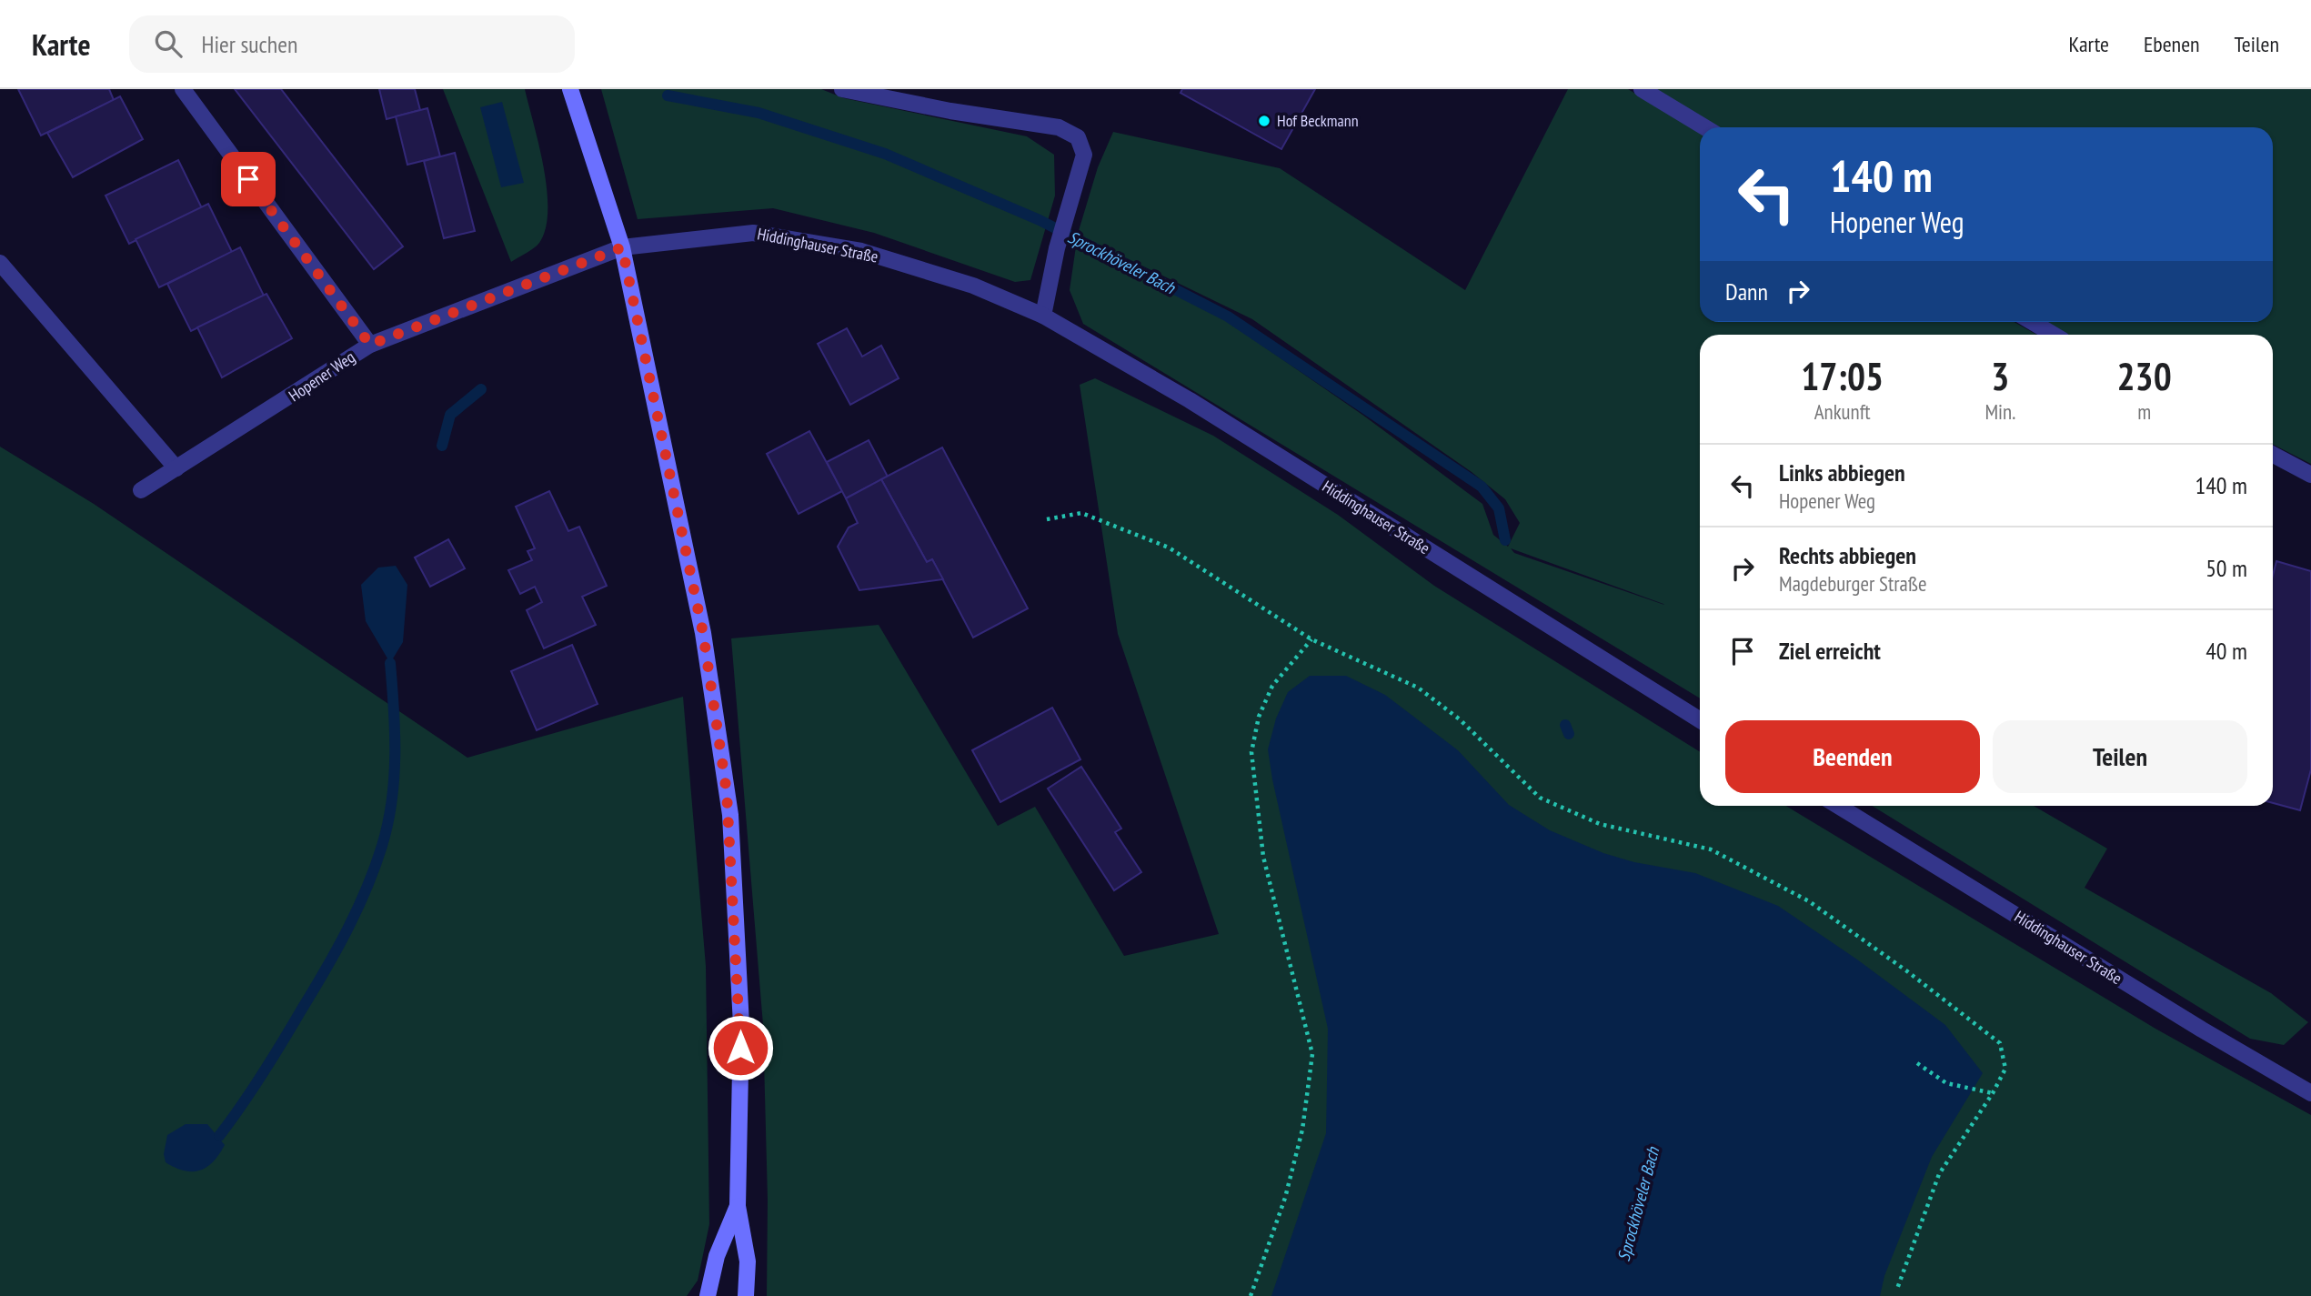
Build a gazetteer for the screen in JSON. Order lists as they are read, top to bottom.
{
  "streets": {
    "street": ["Hiddinghauser Straße", "Hopener Weg"]
  },
  "crossings": [
    ["Hiddinghauser Straße", "Hopener Weg"]
  ],
  "water": ["Sprockhöveler Bach"],
  "places": ["Hof Beckmann"],
  "page": {
    "header": "Karte",
    "search": "Hier suchen",
    "nav": ["Karte", "Ebenen", "Teilen"],
    "turn": ["140 m", "Hopener Weg"],
    "then": "Dann",
    "eta": [
      "17:05",
      "Ankunft",
      "3",
      "Min.",
      "230",
      "m"
    ],
    "list": [
      {
        "name": "Links abbiegen",
        "note": "Hopener Weg",
        "value": "140 m"
      },
      {
        "name": "Rechts abbiegen",
        "note": "Magdeburger Straße",
        "value": "50 m"
      },
      {
        "name": "Ziel erreicht",
        "value": "40 m"
      }
    ],
    "buttons": ["Beenden", "Teilen"]
  }
}
